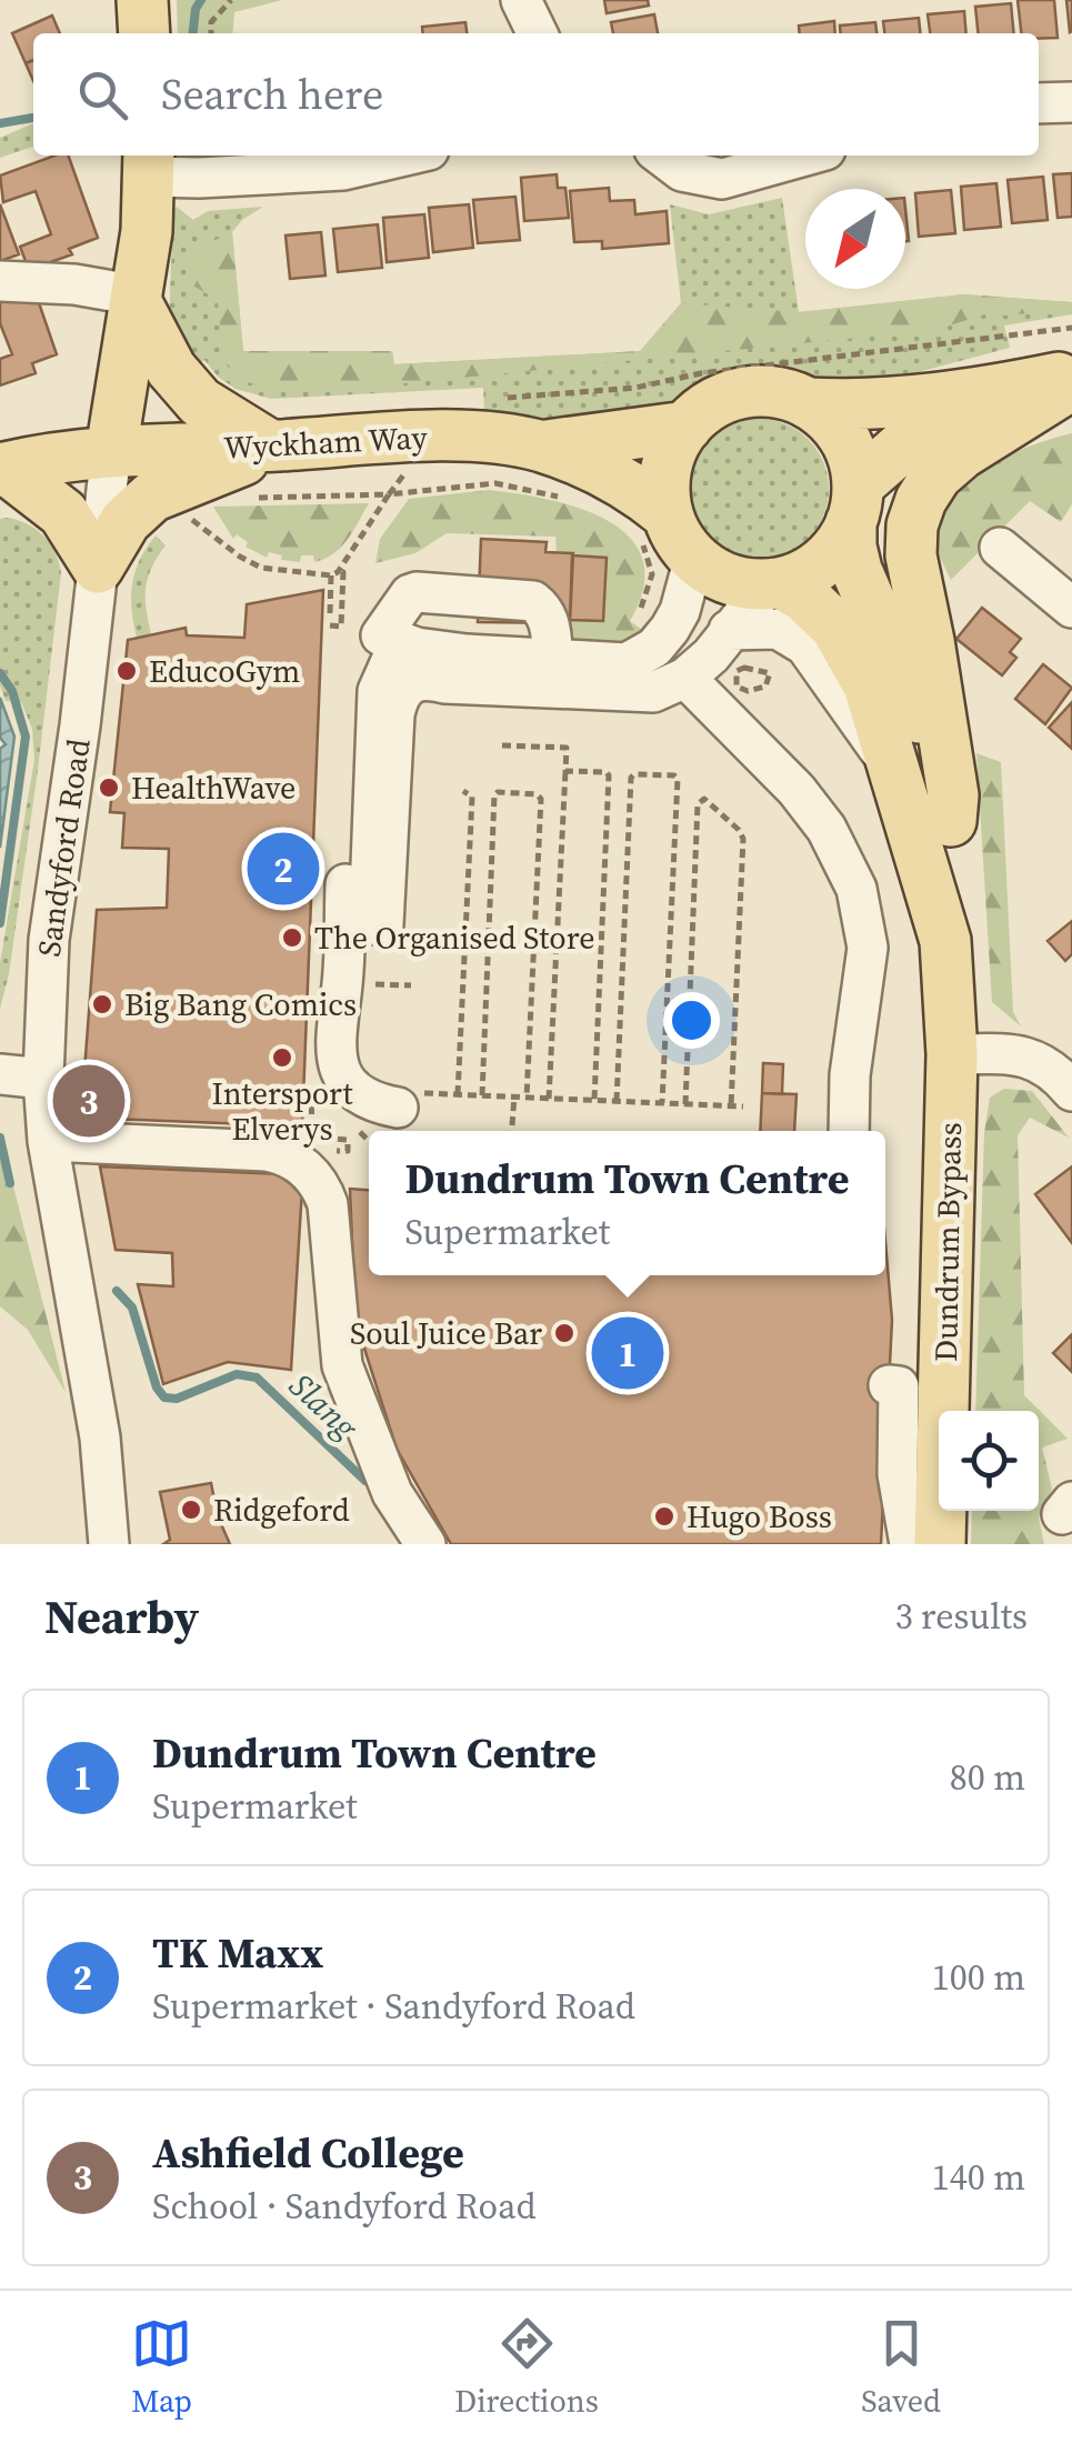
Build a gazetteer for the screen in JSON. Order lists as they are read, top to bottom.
{
  "streets": {
    "main road": ["Wyckham Way", "Sandyford Road", "Dundrum Bypass"]
  },
  "crossings": [
    ["Wyckham Way", "Sandyford Road"],
    ["Wyckham Way", "Dundrum Bypass"]
  ],
  "water": ["Slang"],
  "places": [
    "EducoGym",
    "HealthWave",
    "The Organised Store",
    "Big Bang Comics",
    "Intersport Elverys",
    "Soul Juice Bar",
    "Ridgeford",
    "Hugo Boss"
  ],
  "north": "bottom left",
  "page": {
    "search": "Search here",
    "pins": ["2", "3", "1"],
    "popup": ["Dundrum Town Centre", "Supermarket"],
    "heading": ["Nearby", "3 results"],
    "list": [
      {
        "mark": "1",
        "name": "Dundrum Town Centre",
        "note": "Supermarket",
        "value": "80 m"
      },
      {
        "mark": "2",
        "name": "TK Maxx",
        "note": "Supermarket · Sandyford Road",
        "value": "100 m"
      },
      {
        "mark": "3",
        "name": "Ashfield College",
        "note": "School · Sandyford Road",
        "value": "140 m"
      }
    ],
    "nav": ["Map", "Directions", "Saved"]
  }
}
